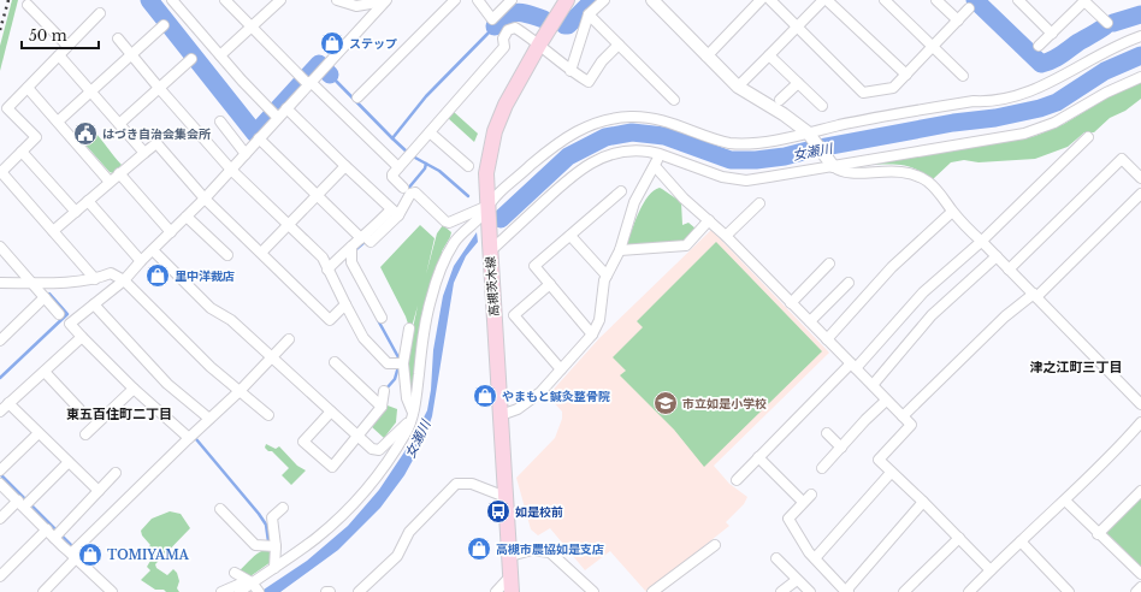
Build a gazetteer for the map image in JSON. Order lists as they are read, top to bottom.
{
  "streets": {
    "main road": ["高槻茨木線"]
  },
  "districts": ["津之江町三丁目", "東五百住町二丁目"],
  "water": ["女瀬川"],
  "places": {
    "shop": [
      "ステップ",
      "里中洋裁店",
      "やまもと鍼灸整骨院",
      "高槻市農協如是支店",
      "TOMIYAMA"
    ],
    "public building": ["はづき自治会集会所"],
    "school or university": ["市立如是小学校"],
    "bus stop": ["如是校前"]
  },
  "scale_bar": "50 m"
}
